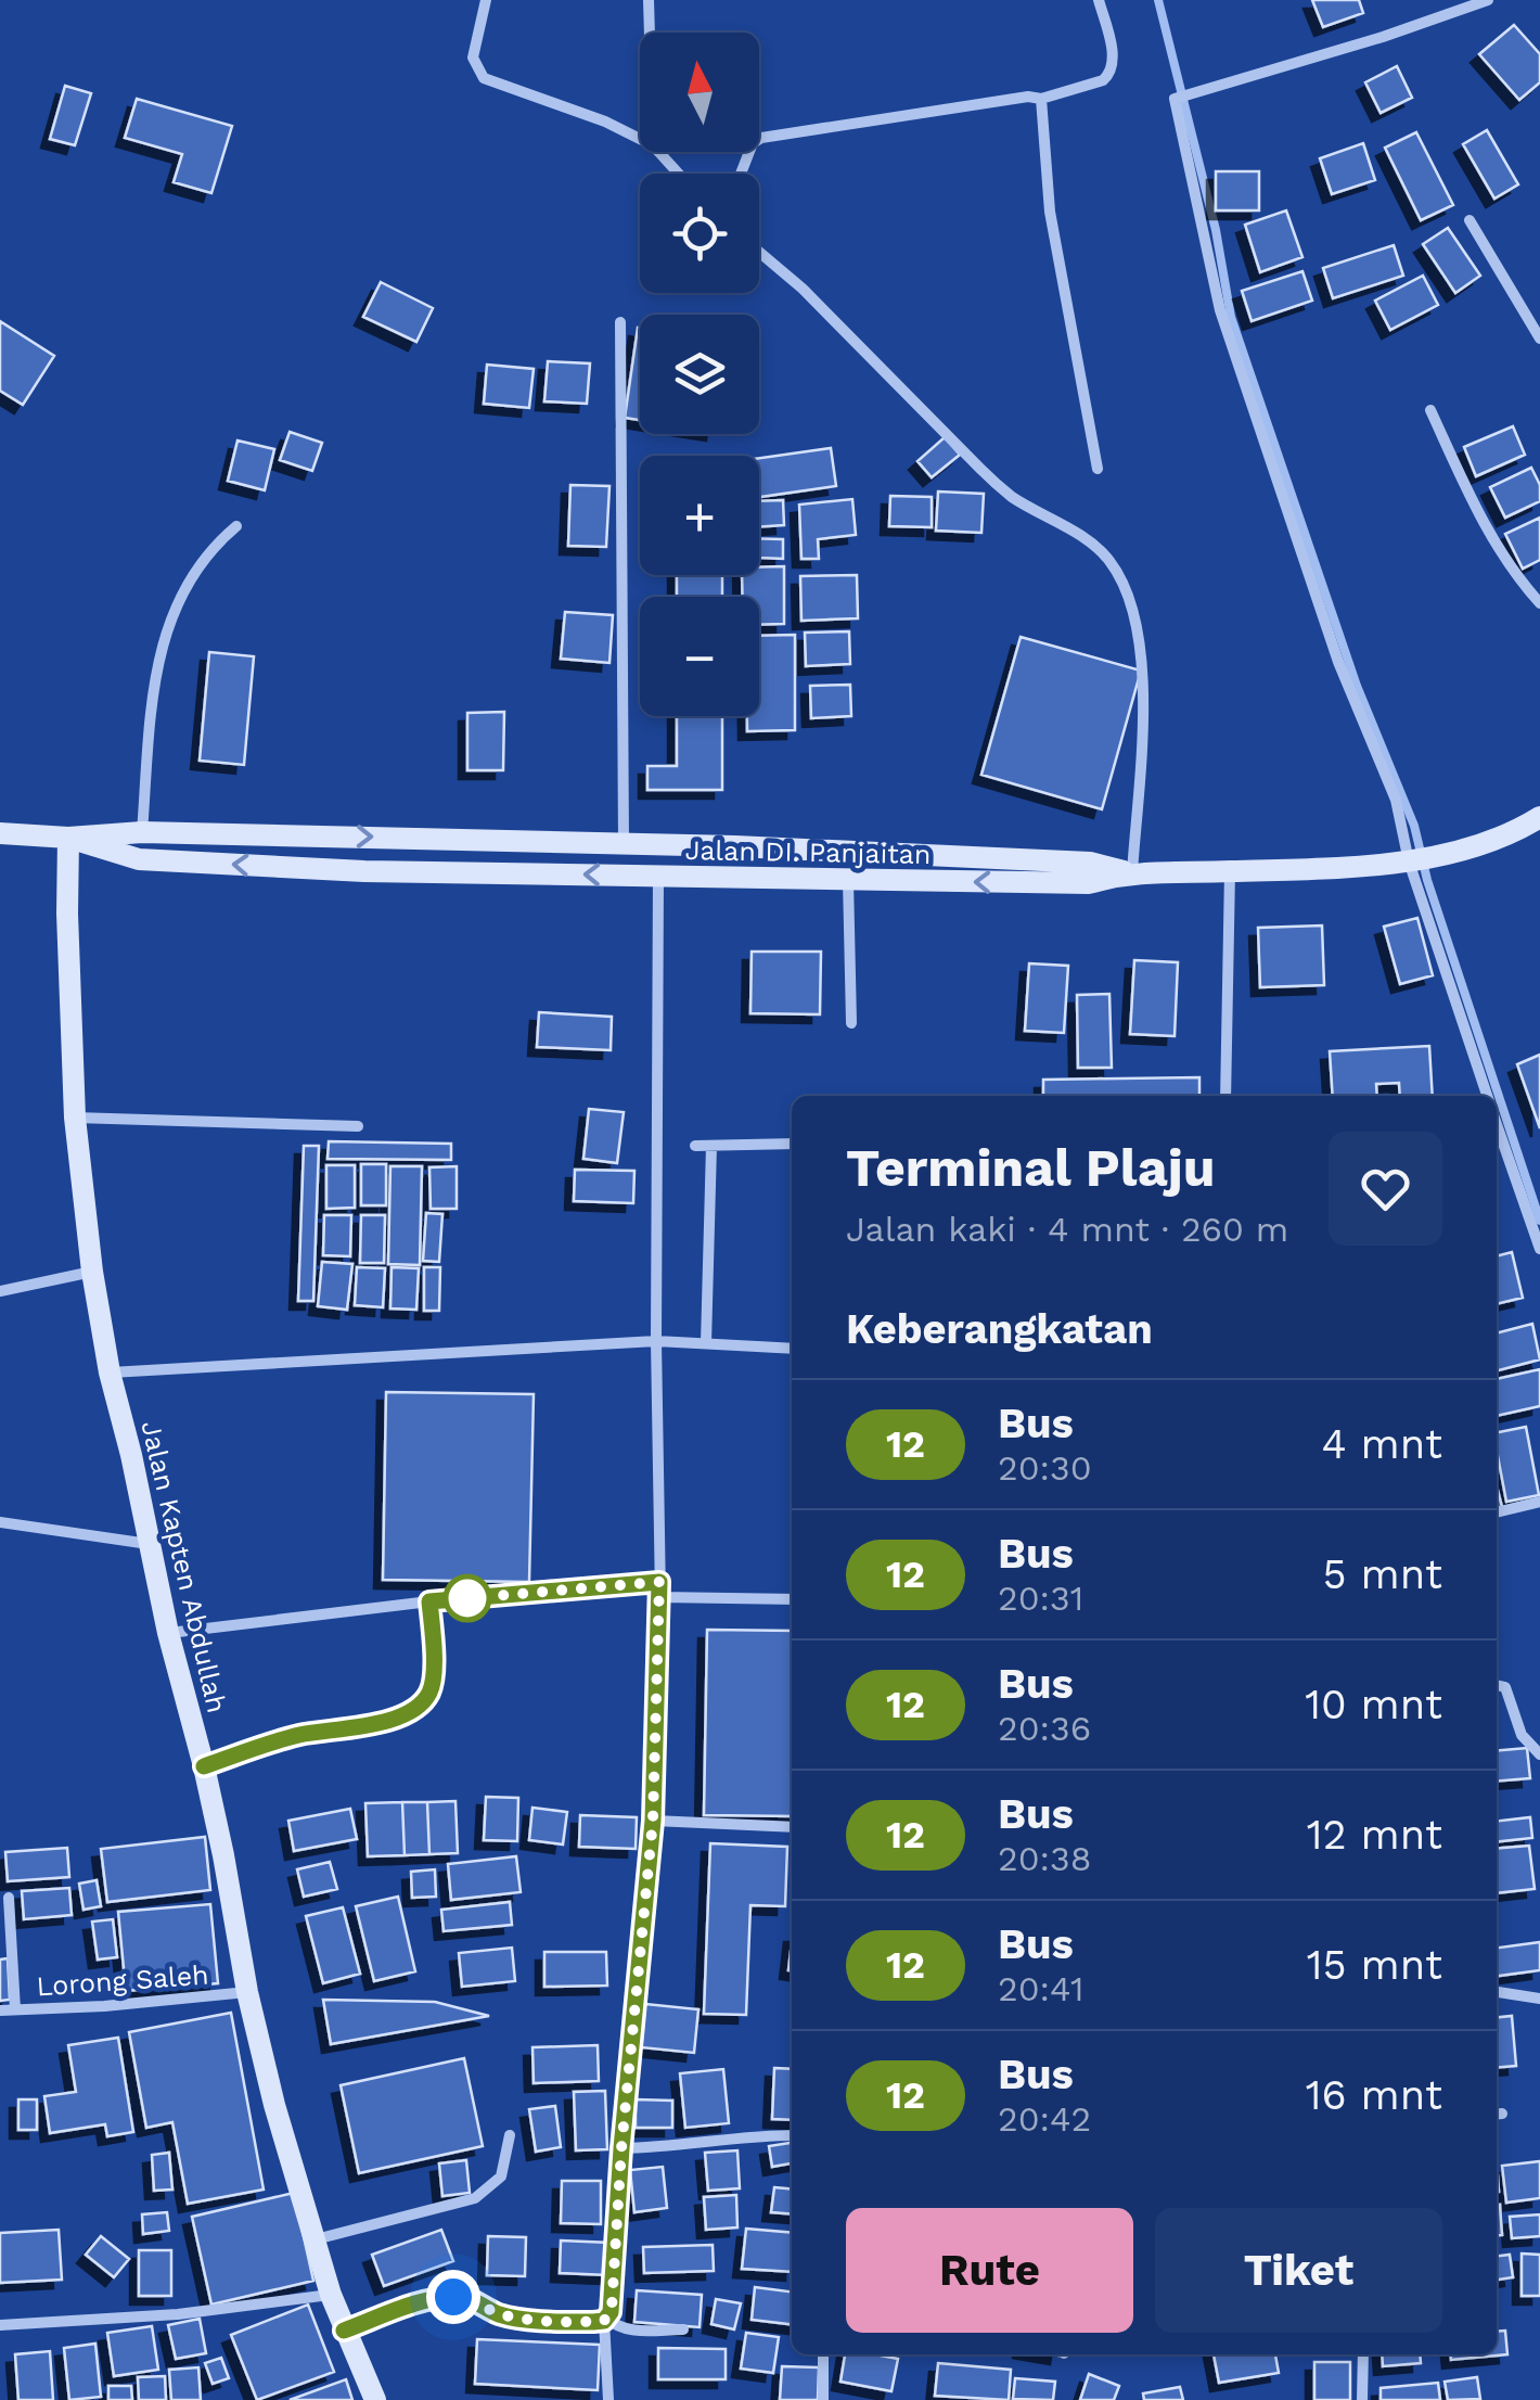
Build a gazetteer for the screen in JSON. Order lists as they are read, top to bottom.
{
  "streets": {
    "main road": ["Jalan DI. Panjaitan", "Jalan Kapten Abdullah"],
    "street": ["Lorong Saleh"]
  },
  "crossings": [
    ["Jalan DI. Panjaitan", "Jalan Kapten Abdullah"],
    ["Jalan Kapten Abdullah", "Lorong Saleh"]
  ],
  "lines": ["bus line 12"],
  "north": "top",
  "page": {
    "map_buttons": ["+", "−"],
    "heading": [
      ["Terminal Plaju", "Jalan kaki · 4 mnt · 260 m"],
      "Keberangkatan"
    ],
    "list": [
      {
        "mark": "12",
        "name": "Bus",
        "note": "20:30",
        "value": "4 mnt"
      },
      {
        "mark": "12",
        "name": "Bus",
        "note": "20:31",
        "value": "5 mnt"
      },
      {
        "mark": "12",
        "name": "Bus",
        "note": "20:36",
        "value": "10 mnt"
      },
      {
        "mark": "12",
        "name": "Bus",
        "note": "20:38",
        "value": "12 mnt"
      },
      {
        "mark": "12",
        "name": "Bus",
        "note": "20:41",
        "value": "15 mnt"
      },
      {
        "mark": "12",
        "name": "Bus",
        "note": "20:42",
        "value": "16 mnt"
      }
    ],
    "buttons": ["Rute", "Tiket"]
  }
}
